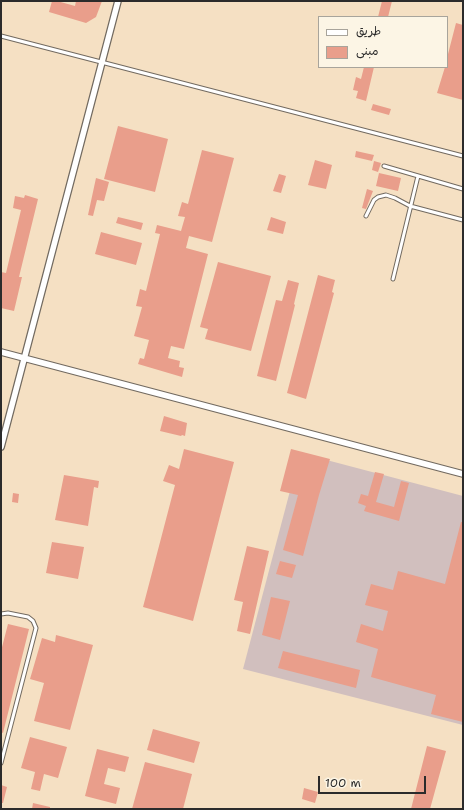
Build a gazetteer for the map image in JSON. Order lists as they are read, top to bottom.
{
  "legend": ["طريق", "مبنى"],
  "scale_bar": "100 m"
}
